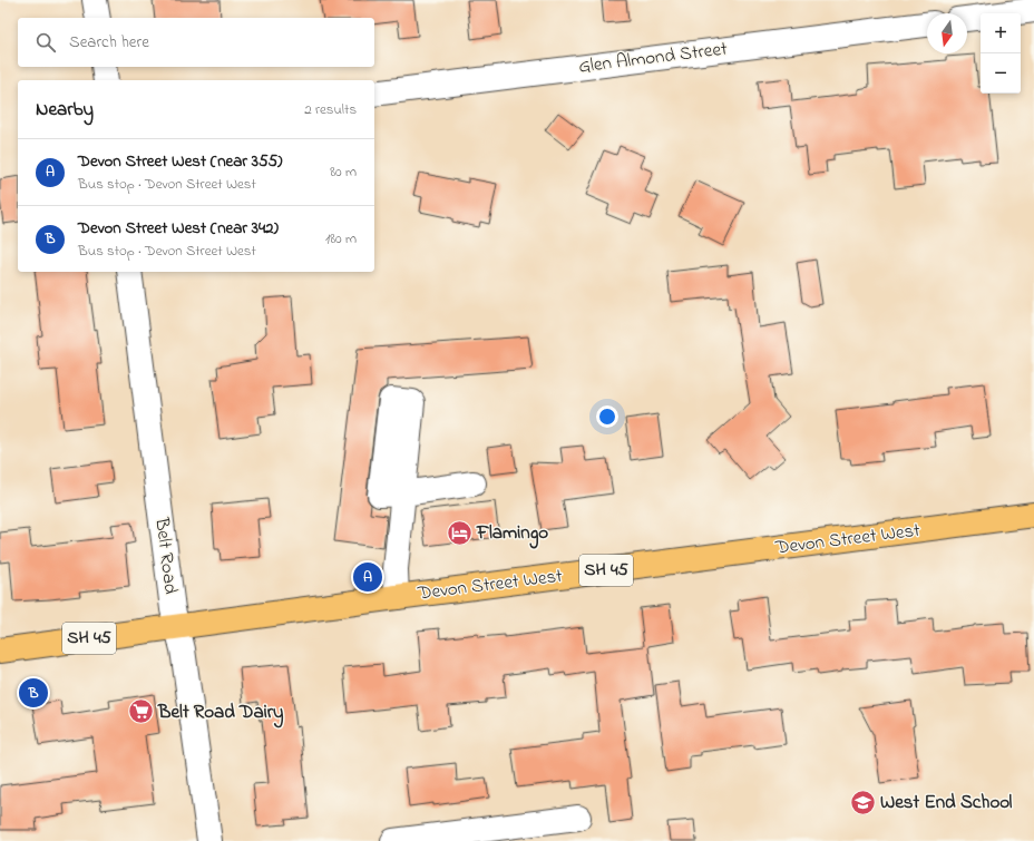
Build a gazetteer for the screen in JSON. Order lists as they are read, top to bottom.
{
  "streets": {
    "main road": ["Devon Street West", "SH 45"],
    "street": ["Glen Almond Street", "Belt Road"]
  },
  "crossings": [
    ["Devon Street West", "Belt Road"]
  ],
  "places": {
    "hotel": ["Flamingo"],
    "supermarket": ["Belt Road Dairy"],
    "school or university": ["West End School"]
  },
  "north": "bottom",
  "page": {
    "map_buttons": ["+", "−"],
    "search": "Search here",
    "heading": ["Nearby", "2 results"],
    "list": [
      {
        "mark": "A",
        "name": "Devon Street West (near 355)",
        "note": "Bus stop · Devon Street West",
        "value": "80 m"
      },
      {
        "mark": "B",
        "name": "Devon Street West (near 342)",
        "note": "Bus stop · Devon Street West",
        "value": "180 m"
      }
    ],
    "pins": ["A", "B"]
  }
}
